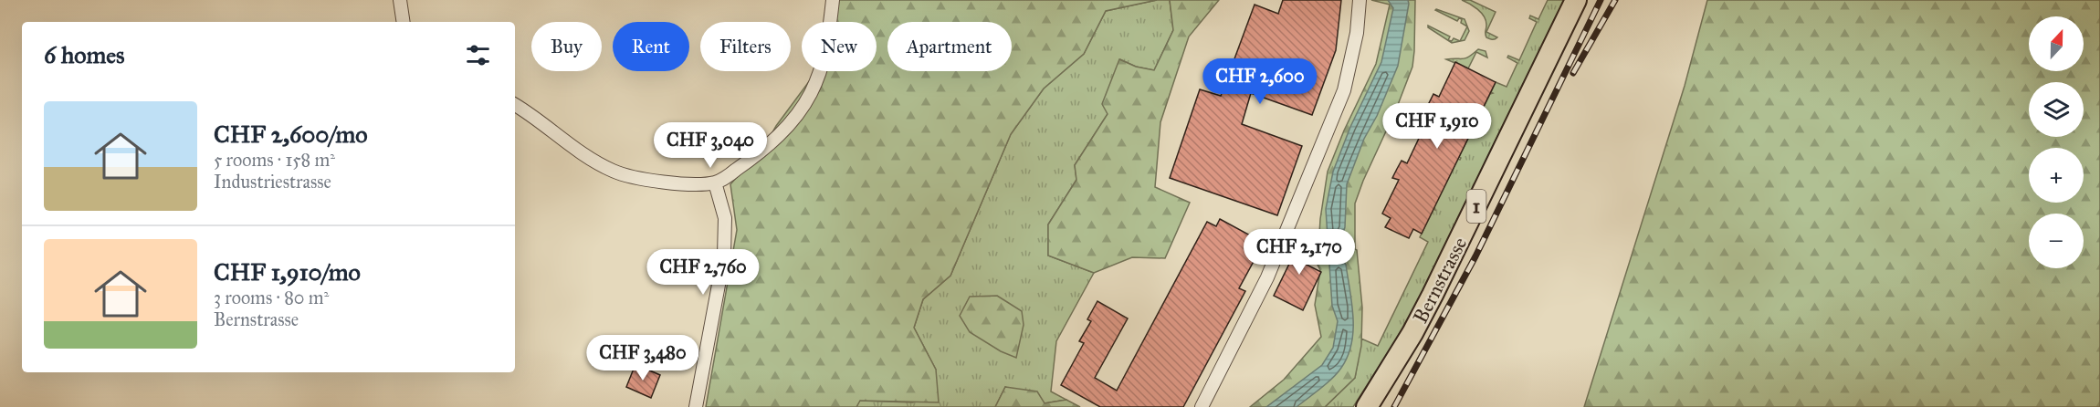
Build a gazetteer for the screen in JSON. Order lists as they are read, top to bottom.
{
  "streets": {
    "main road": ["1", "Bernstrasse"]
  },
  "north": "top",
  "page": {
    "map_buttons": ["+", "−"],
    "chip": [
      "Buy",
      "Rent",
      "Filters",
      "New",
      "Apartment"
    ],
    "heading": "6 homes",
    "price": [
      "CHF 2,600",
      "CHF 1,910",
      "CHF 3,040",
      "CHF 2,170",
      "CHF 2,760",
      "CHF 3,480"
    ],
    "list": [
      {
        "name": "CHF 2,600/mo",
        "note": "5 rooms · 158 m² · Industriestrasse"
      },
      {
        "name": "CHF 1,910/mo",
        "note": "3 rooms · 80 m² · Bernstrasse"
      }
    ]
  }
}
